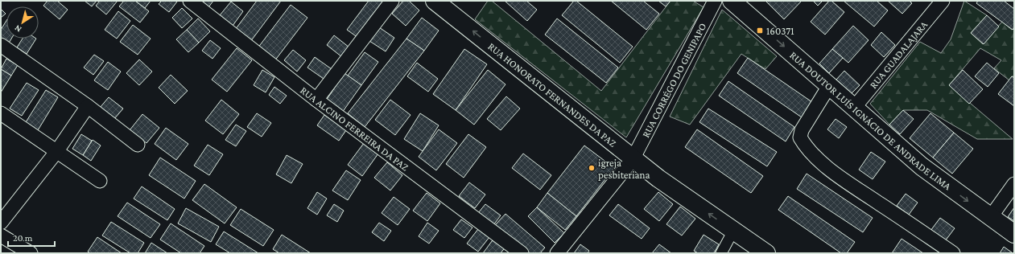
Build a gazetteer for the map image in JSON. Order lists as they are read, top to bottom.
{
  "streets": {
    "main road": ["RUA HONORATO FERNANDES DA PAZ", "RUA DOUTOR LUÍS IGNÁCIO DE ANDRADE LIMA"],
    "street": ["RUA GUADALAJARA", "RUA CORRÉGO DO GENIPAPO", "RUA ALCINO FERREIRA DA PAZ"]
  },
  "crossings": [
    ["RUA GUADALAJARA", "RUA DOUTOR LUÍS IGNÁCIO DE ANDRADE LIMA"],
    ["RUA CORRÉGO DO GENIPAPO", "RUA HONORATO FERNANDES DA PAZ"]
  ],
  "one_way": ["RUA HONORATO FERNANDES DA PAZ", "RUA DOUTOR LUÍS IGNÁCIO DE ANDRADE LIMA"],
  "places": {
    "transit": ["160371"],
    "other": ["igreja pesbiteriana"]
  },
  "scale_bar": "20 m",
  "north": "bottom left"
}
